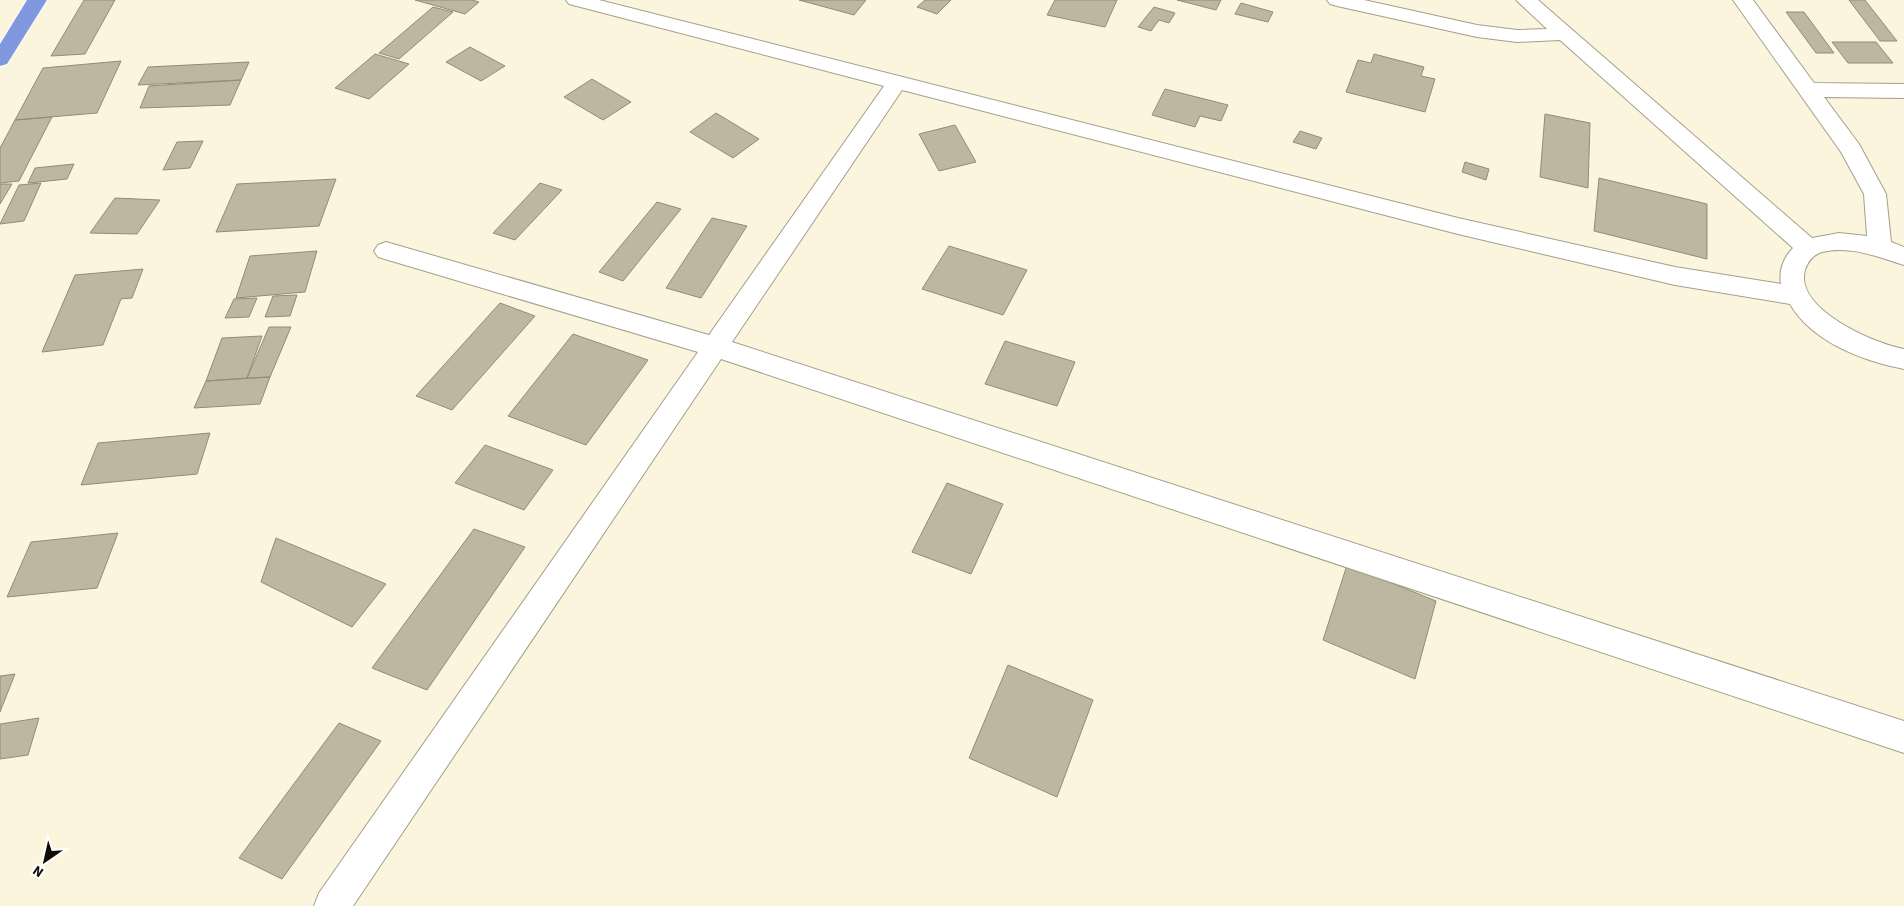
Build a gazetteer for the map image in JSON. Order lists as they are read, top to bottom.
{
  "north": "bottom left"
}
